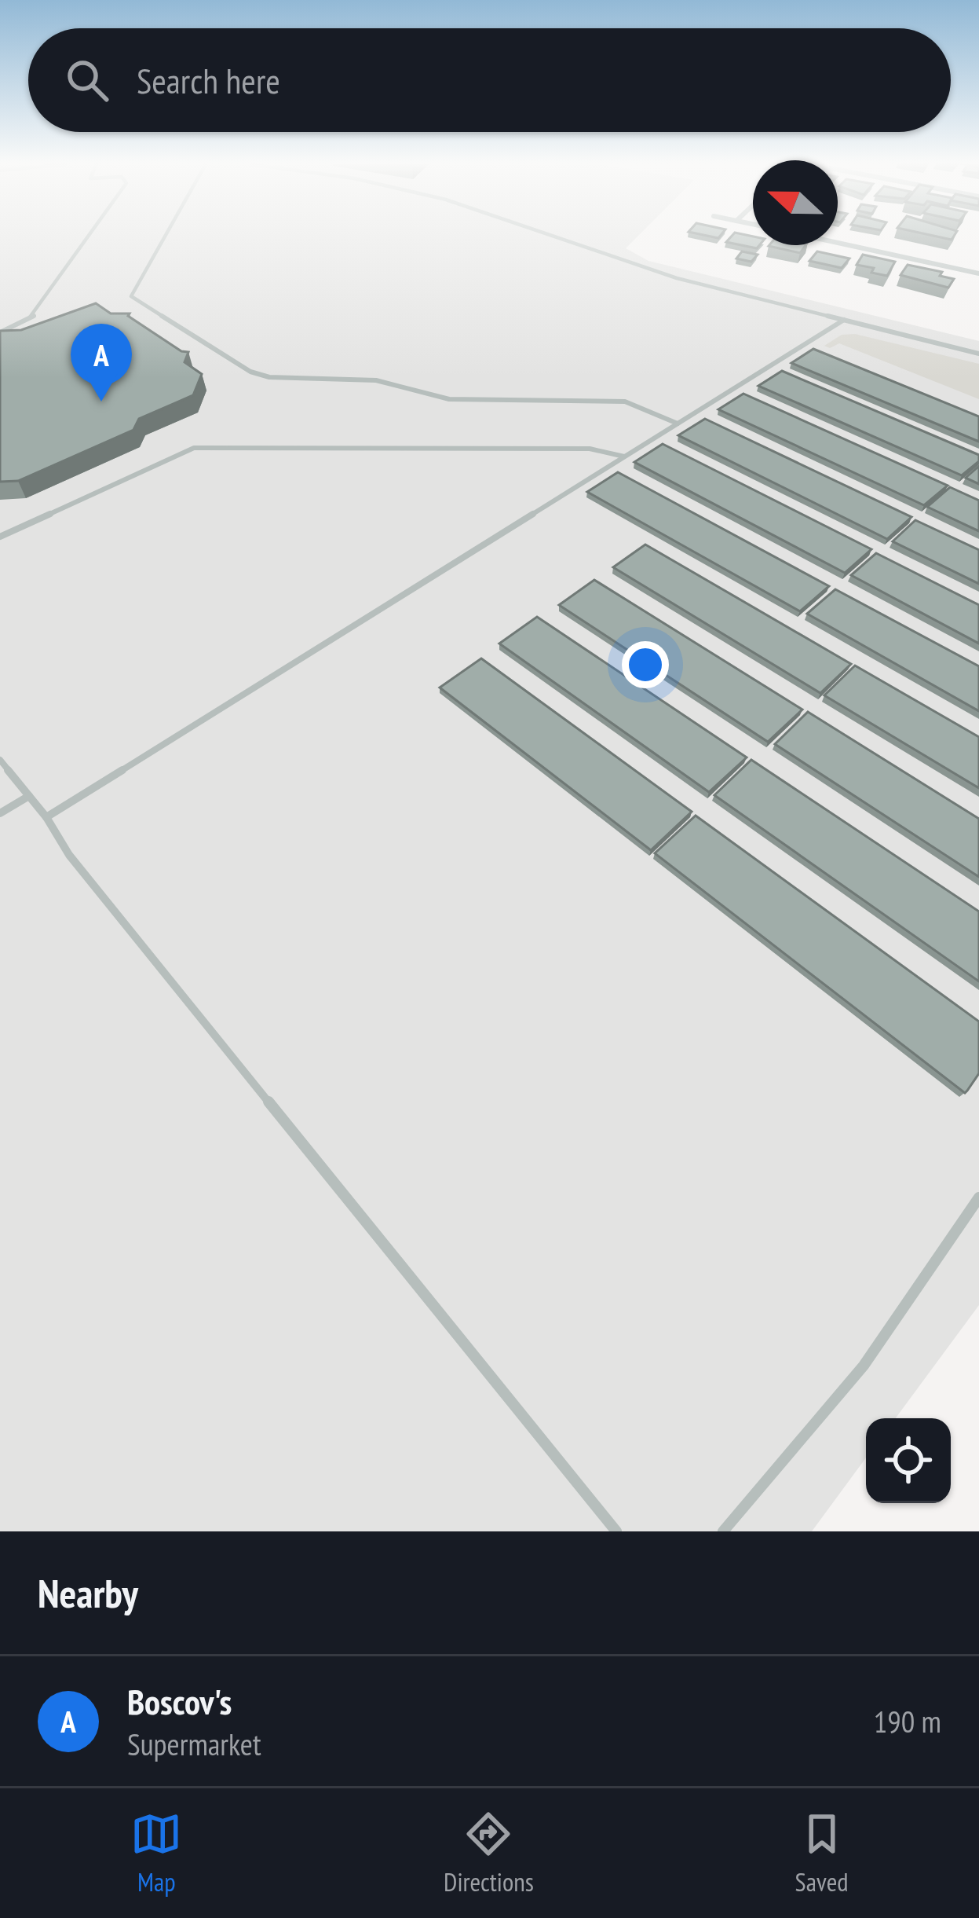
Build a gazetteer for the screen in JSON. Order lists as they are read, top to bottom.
{
  "north": "left",
  "page": {
    "search": "Search here",
    "pins": "A",
    "heading": "Nearby",
    "list": [
      {
        "mark": "A",
        "name": "Boscov's",
        "note": "Supermarket",
        "value": "190 m"
      }
    ],
    "nav": ["Map", "Directions", "Saved"]
  }
}
